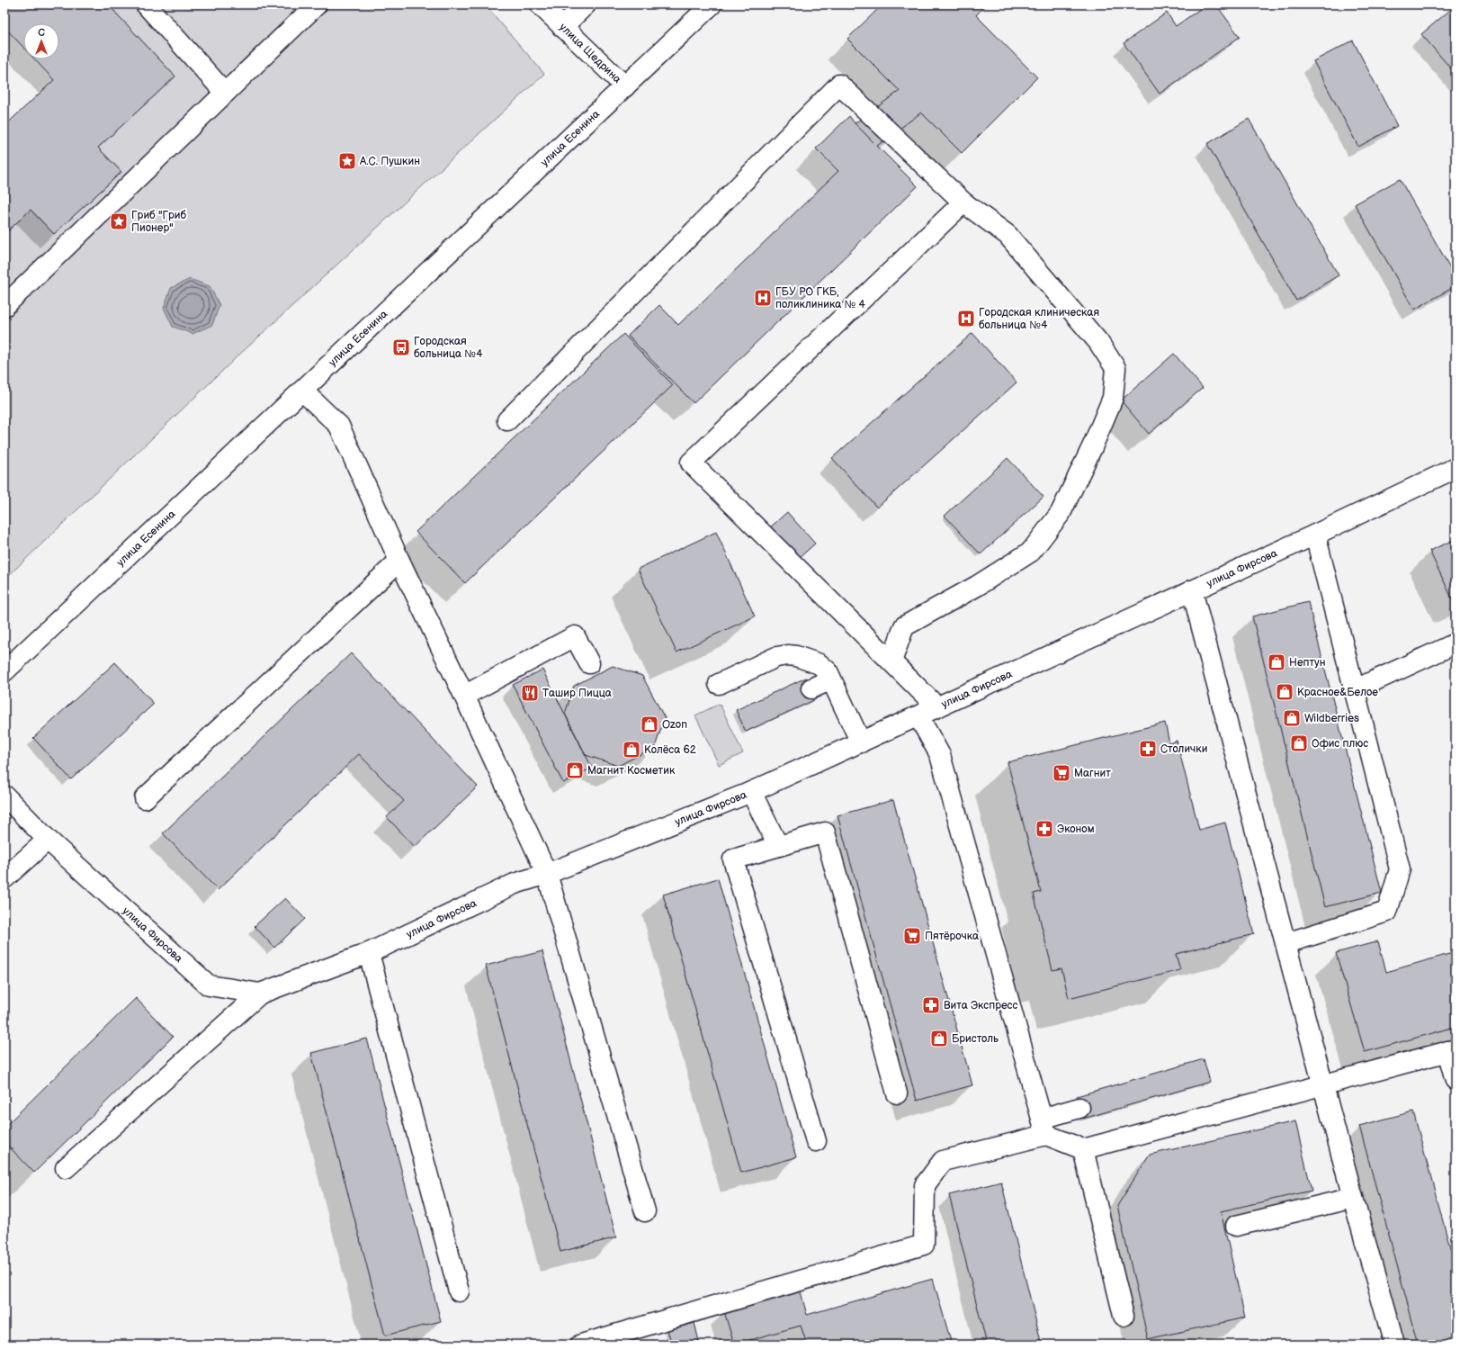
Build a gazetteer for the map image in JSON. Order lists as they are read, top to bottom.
{
  "streets": {
    "street": ["улица Щедрина", "улица Есенина", "улица Фирсова"]
  },
  "crossings": [
    ["улица Щедрина", "улица Есенина"]
  ],
  "places": {
    "place": ["А.С. Пушкин", "Гриб \"Гриб Пионер\""],
    "hospital": ["ГБУ РО ГКБ, поликлиника № 4", "Городская клиническая больница №4"],
    "bus stop": ["Городская больница №4"],
    "shop": [
      "Нептун",
      "Красное&Белое",
      "Wildberries",
      "Ozon",
      "Офис плюс",
      "Колёса 62",
      "Магнит Косметик",
      "Бристоль"
    ],
    "restaurant": ["Ташир Пицца"],
    "pharmacy": ["Столички", "Эконом", "Вита Экспресс"],
    "supermarket": ["Магнит", "Пятёрочка"]
  },
  "north": "top"
}
